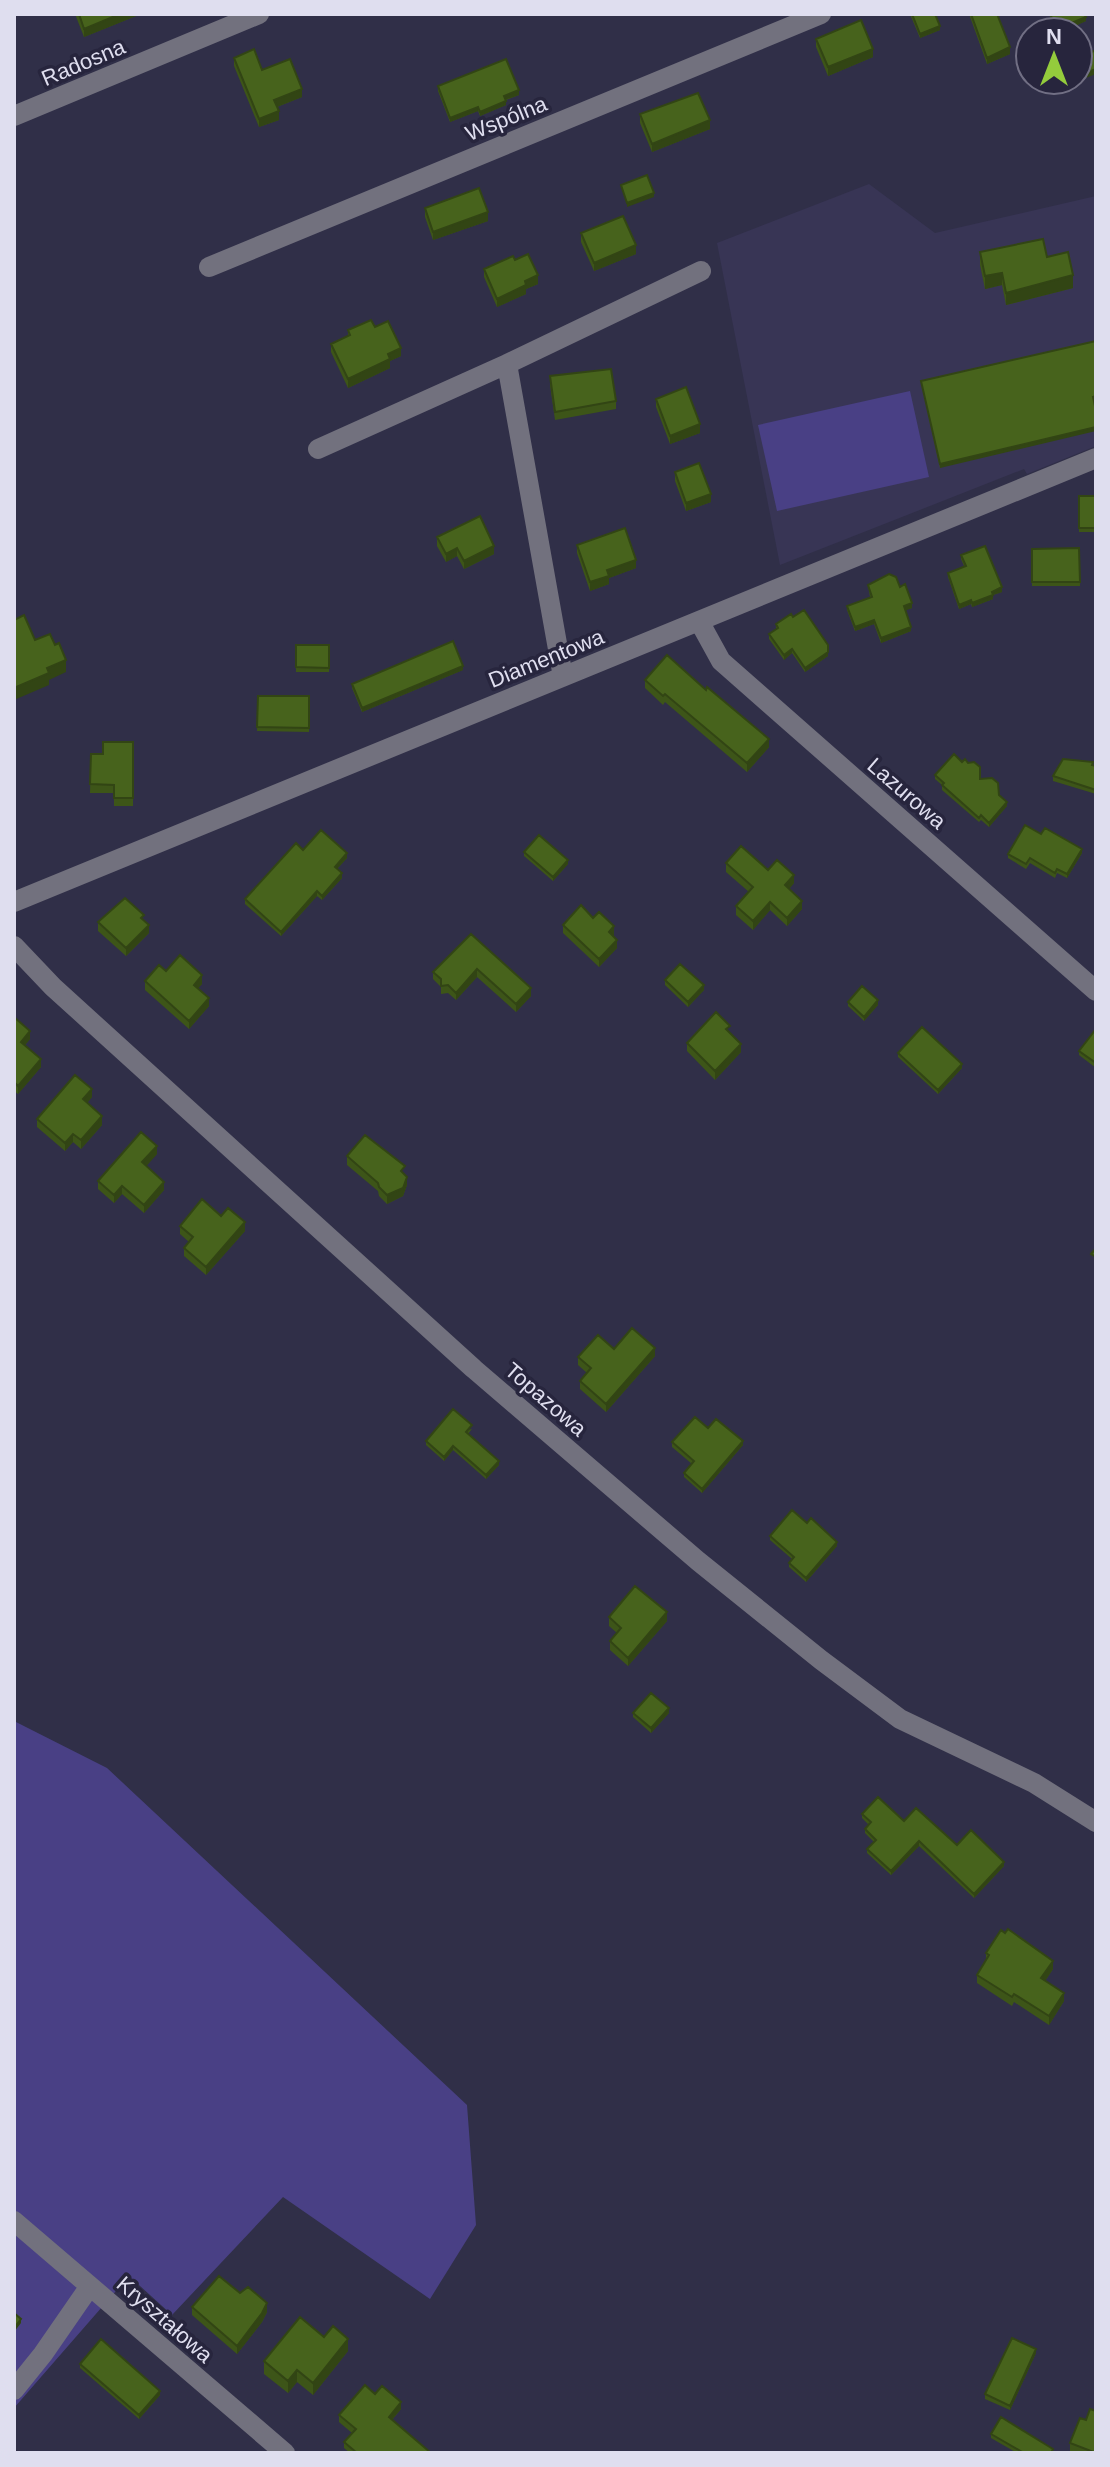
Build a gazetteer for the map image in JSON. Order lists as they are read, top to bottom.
{
  "streets": {
    "street": [
      "Radosna",
      "Wspólna",
      "Diamentowa",
      "Lazurowa",
      "Topazowa",
      "Kryształowa"
    ]
  },
  "crossings": [
    ["Diamentowa", "Lazurowa"]
  ],
  "north": "top"
}
